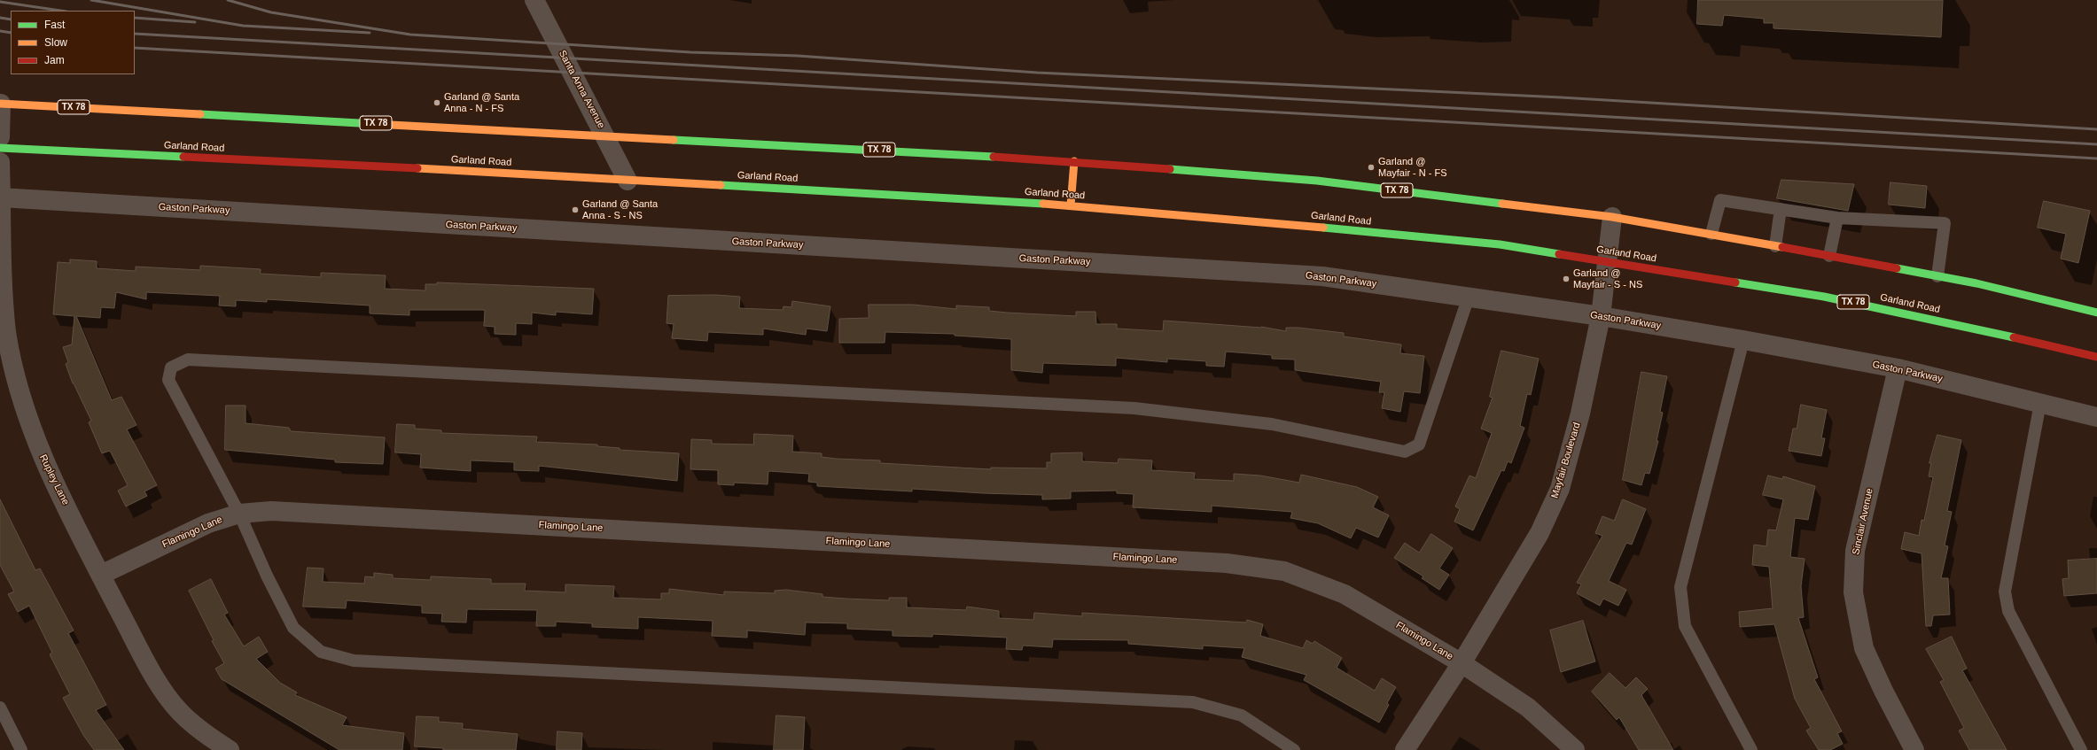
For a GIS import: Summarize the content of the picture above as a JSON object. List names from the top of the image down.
{
  "streets": {
    "main road": ["TX 78", "Garland Road"],
    "street": [
      "Santa Anna Avenue",
      "Gaston Parkway",
      "Mayfair Boulevard",
      "Rupley Lane",
      "Sinclair Avenue",
      "Flamingo Lane"
    ]
  },
  "crossings": [
    ["Santa Anna Avenue", "TX 78"],
    ["Santa Anna Avenue", "Garland Road"],
    ["TX 78", "Mayfair Boulevard"],
    ["Garland Road", "Mayfair Boulevard"],
    ["Gaston Parkway", "Mayfair Boulevard"],
    ["Gaston Parkway", "Rupley Lane"],
    ["Gaston Parkway", "Sinclair Avenue"],
    ["Mayfair Boulevard", "Flamingo Lane"],
    ["Rupley Lane", "Flamingo Lane"]
  ],
  "places": [
    "Garland @ Santa Anna - N - FS",
    "Garland @ Mayfair - N - FS",
    "Garland @ Santa Anna - S - NS",
    "Garland @ Mayfair - S - NS"
  ],
  "legend": ["Fast", "Slow", "Jam"]
}
